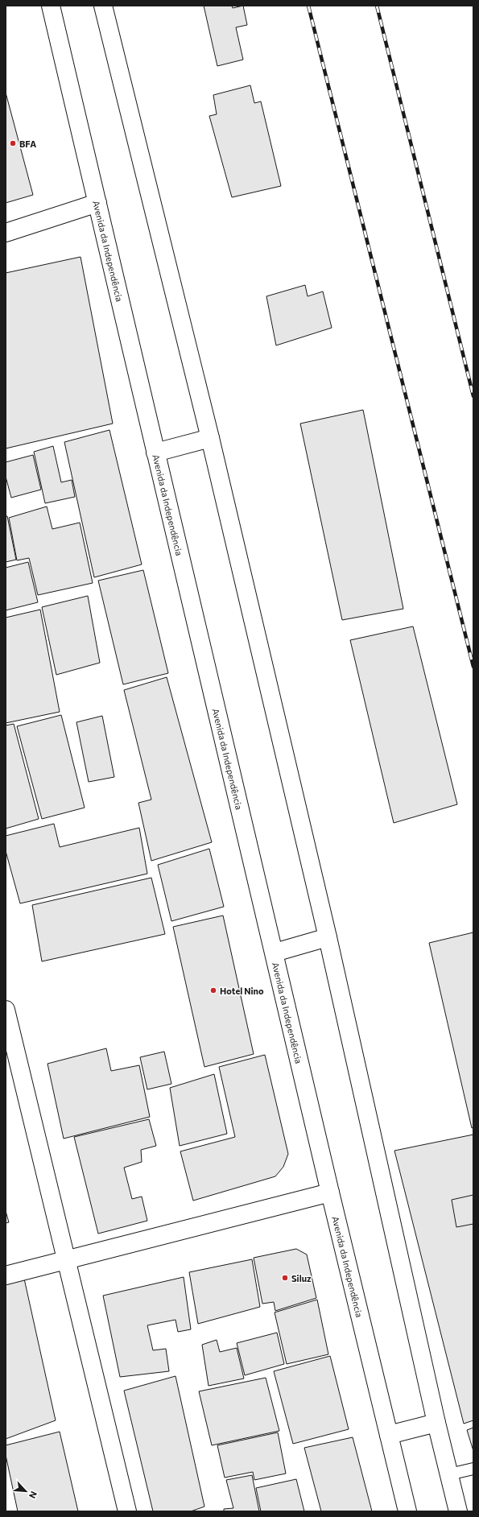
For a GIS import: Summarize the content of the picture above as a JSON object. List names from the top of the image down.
{
  "streets": {
    "main road": ["Avenida da Independência"]
  },
  "places": ["BFA", "Hotel Nino", "Siluz"],
  "north": "bottom right"
}
